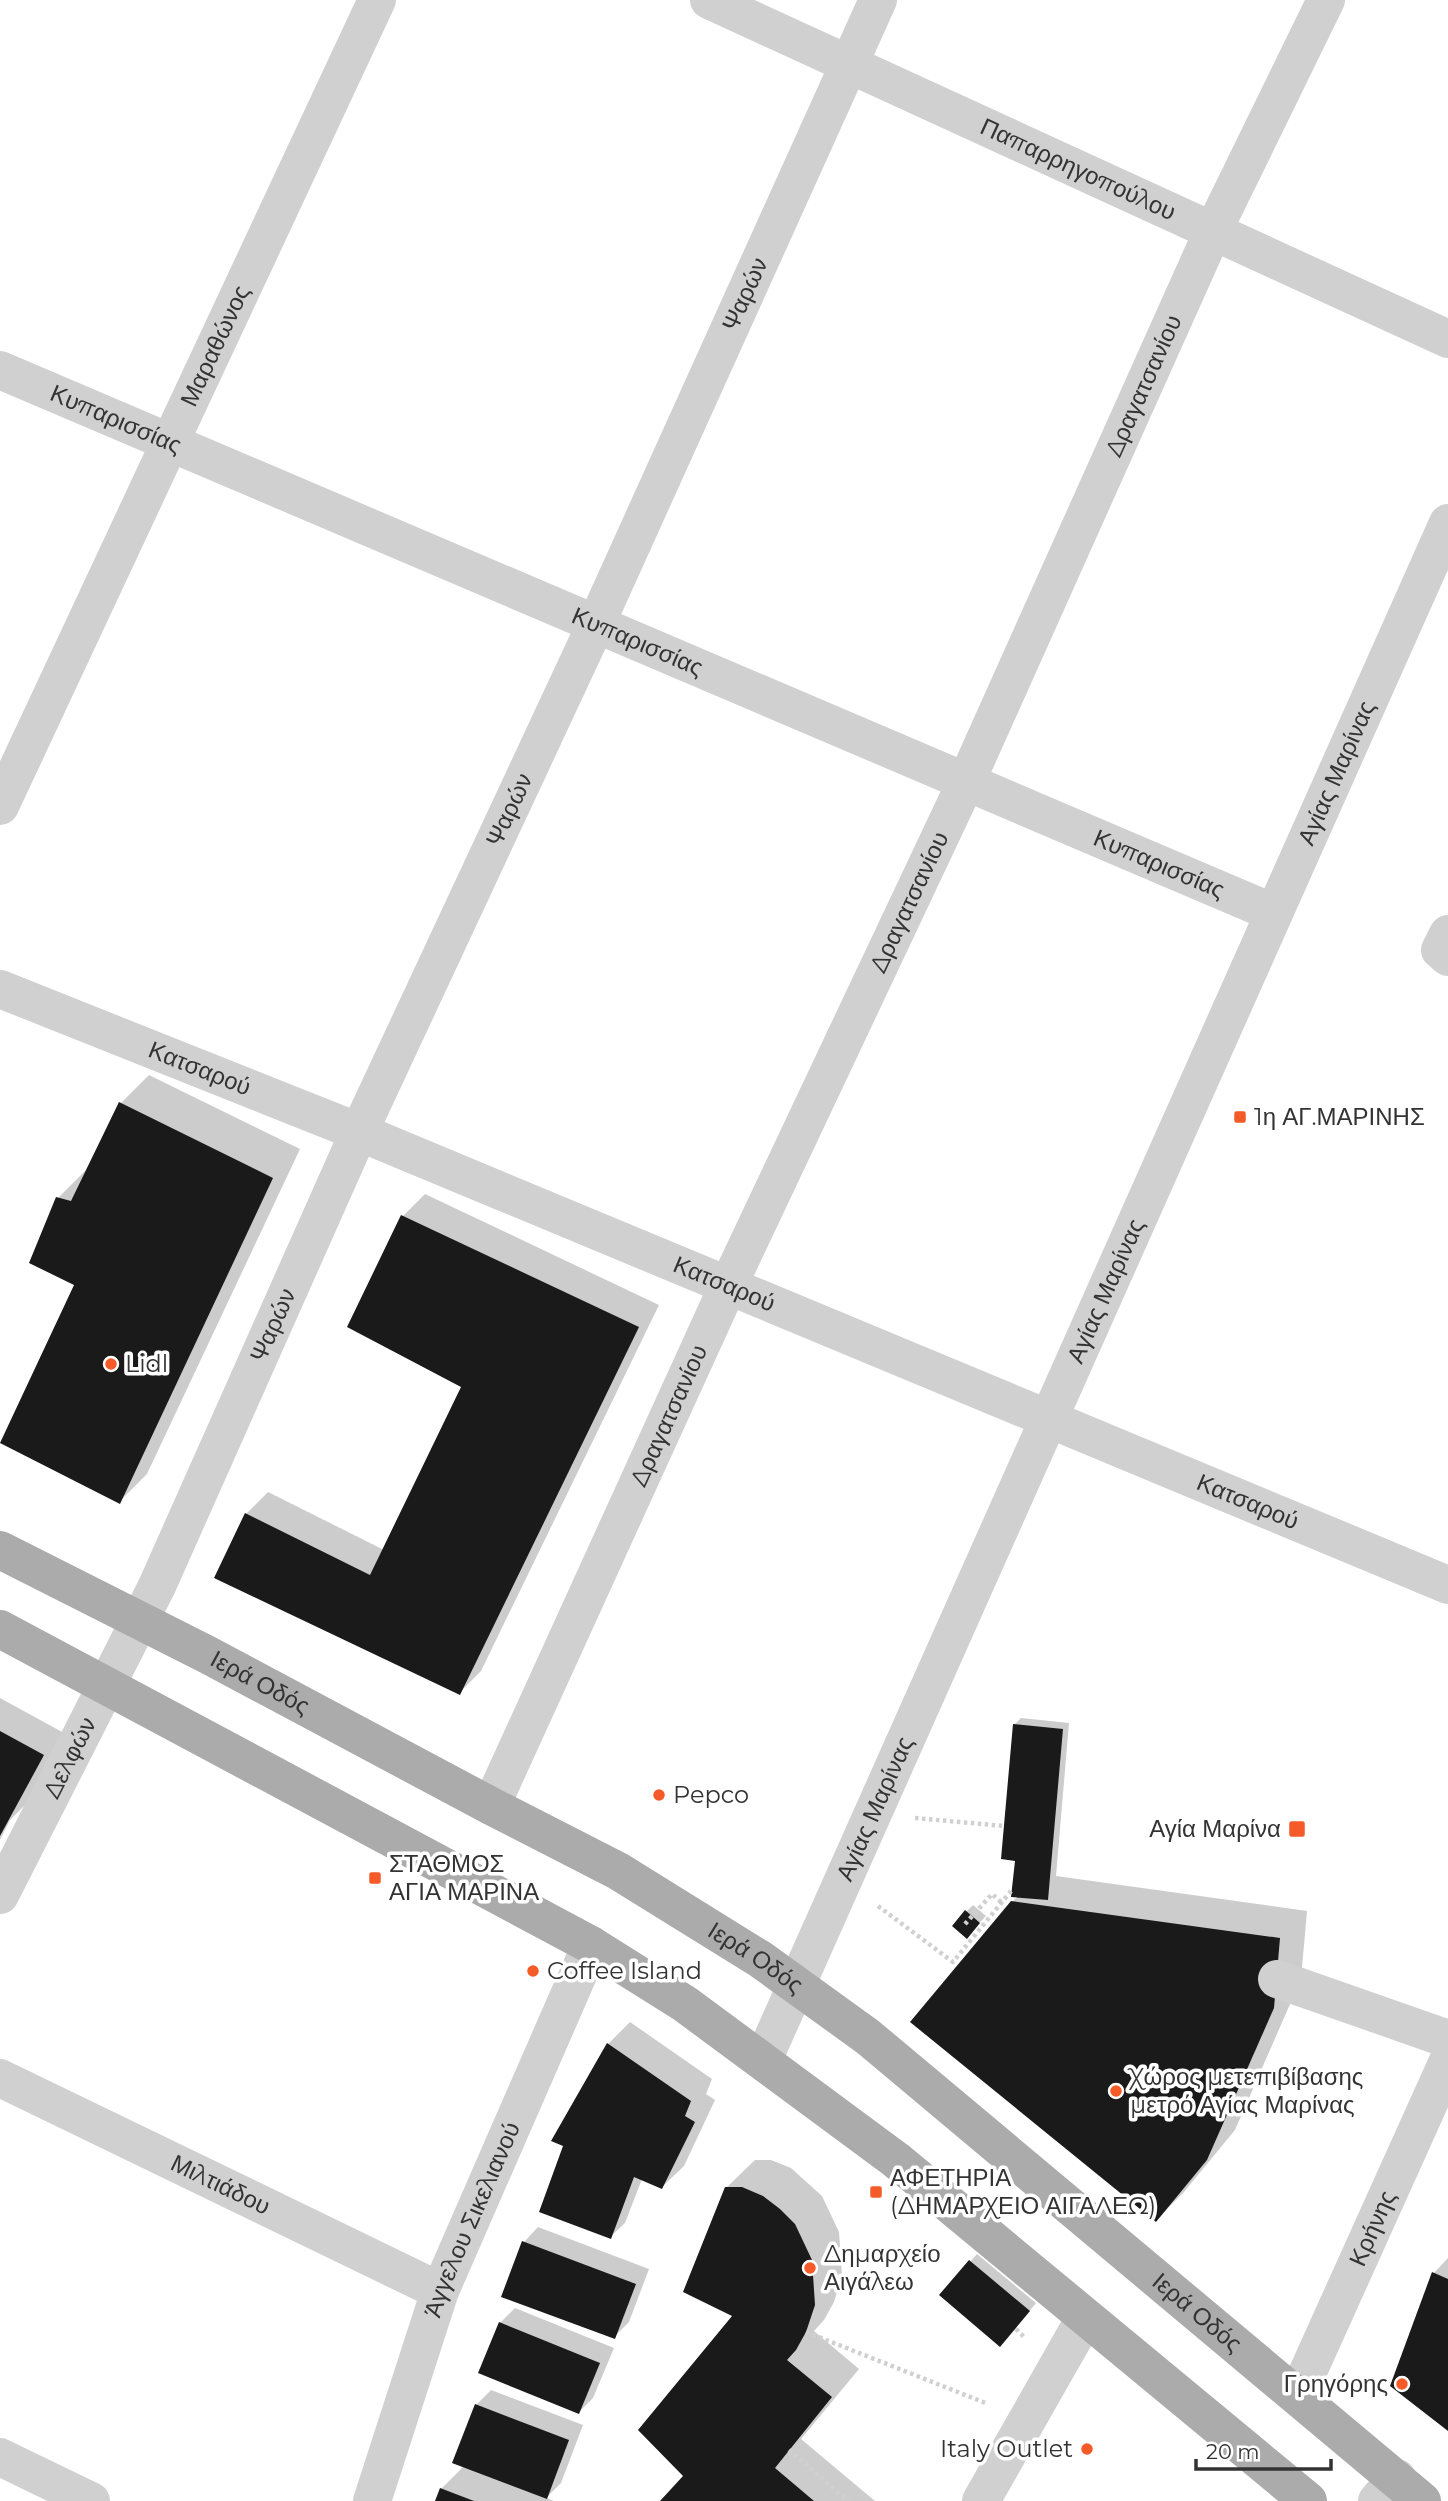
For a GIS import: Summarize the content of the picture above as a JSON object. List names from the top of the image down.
{
  "streets": {
    "main road": ["Ιερά Οδός"],
    "street": [
      "Παπαρρηγοπούλου",
      "Ψαρών",
      "Μαραθώνος",
      "Δραγατσανίου",
      "Κυπαρισσίας",
      "Αγίας Μαρίνας",
      "Κατσαρού",
      "Δελφών",
      "Μιλτιάδου",
      "Άγγελου Σικελιανού",
      "Κρήνης"
    ]
  },
  "crossings": [
    ["Παπαρρηγοπούλου", "Ψαρών"],
    ["Παπαρρηγοπούλου", "Δραγατσανίου"],
    ["Ψαρών", "Κυπαρισσίας"],
    ["Ψαρών", "Κατσαρού"],
    ["Ψαρών", "Ιερά Οδός"],
    ["Ψαρών", "Δελφών"],
    ["Μαραθώνος", "Κυπαρισσίας"],
    ["Δραγατσανίου", "Κυπαρισσίας"],
    ["Δραγατσανίου", "Κατσαρού"],
    ["Δραγατσανίου", "Ιερά Οδός"],
    ["Κυπαρισσίας", "Αγίας Μαρίνας"],
    ["Αγίας Μαρίνας", "Κατσαρού"],
    ["Αγίας Μαρίνας", "Ιερά Οδός"],
    ["Ιερά Οδός", "Δελφών"],
    ["Ιερά Οδός", "Κρήνης"],
    ["Μιλτιάδου", "Άγγελου Σικελιανού"]
  ],
  "places": {
    "transit": [
      "1η ΑΓ.ΜΑΡΙΝΗΣ",
      "Αγία Μαρίνα",
      "ΣΤΑΘΜΟΣ ΑΓΙΑ ΜΑΡΙΝΑ",
      "ΑΦΕΤΗΡΙΑ (ΔΗΜΑΡΧΕΙΟ ΑΙΓΑΛΕΩ)"
    ],
    "other": [
      "Lidl",
      "Pepco",
      "Coffee Island",
      "Χώρος μετεπιβίβασης μετρό Αγίας Μαρίνας",
      "Δημαρχείο Αιγάλεω",
      "Γρηγόρης",
      "Italy Outlet"
    ]
  },
  "scale_bar": "20 m"
}
